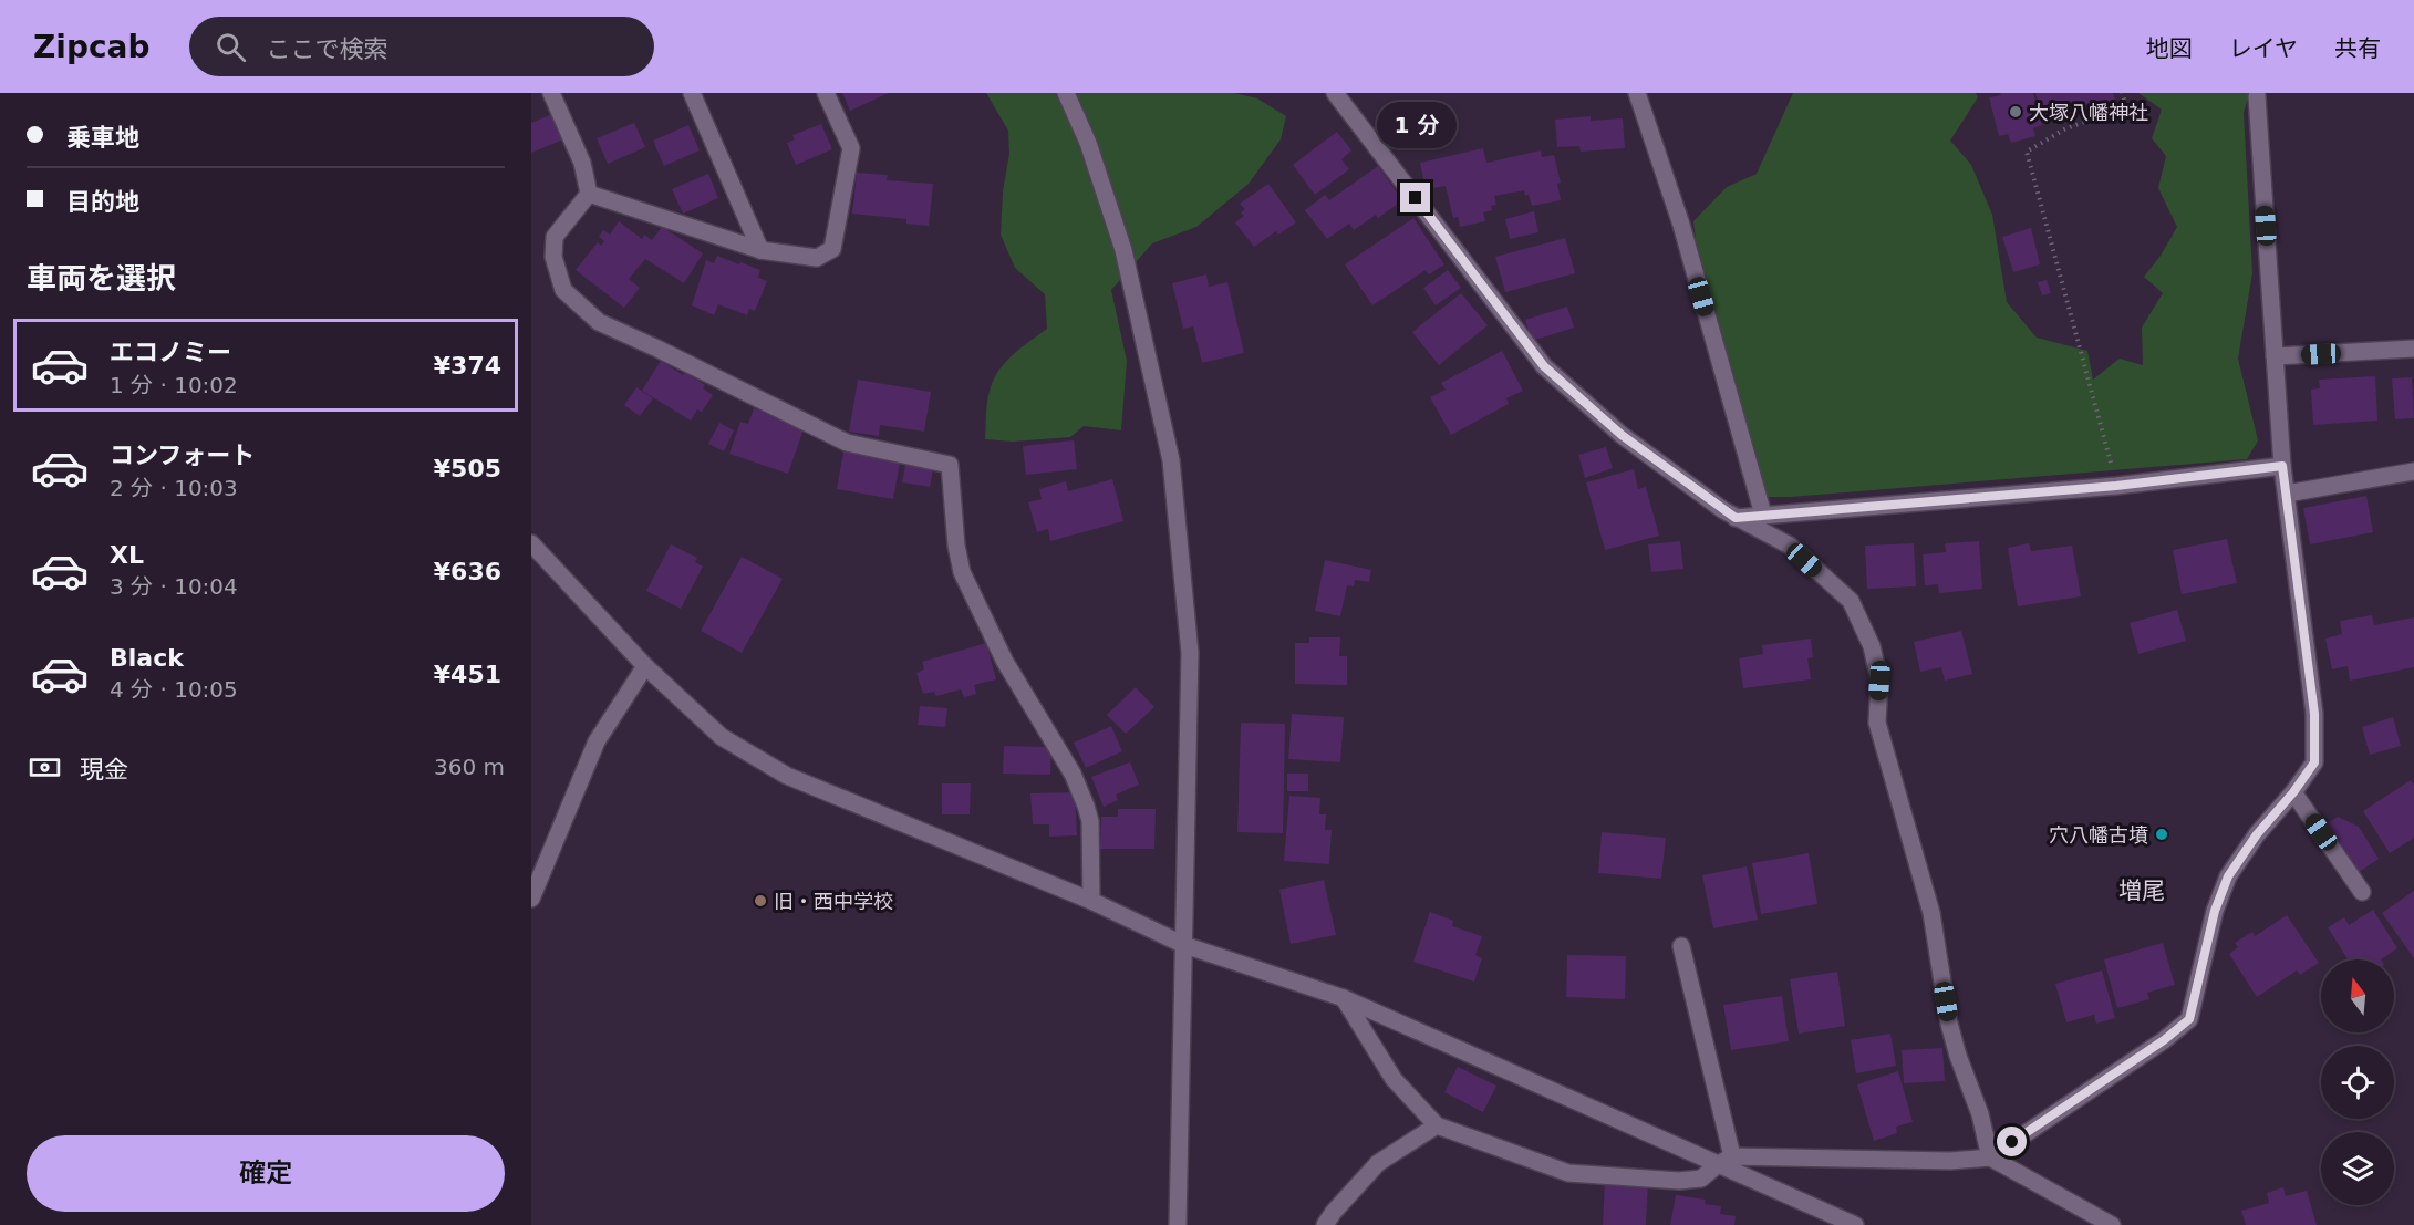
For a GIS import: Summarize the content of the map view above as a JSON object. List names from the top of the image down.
{
  "districts": ["増尾"],
  "places": ["大塚八幡神社", "穴八幡古墳", "旧・西中学校"],
  "north": "top",
  "page": {
    "header": "Zipcab",
    "search": "ここで検索",
    "nav": ["地図", "レイヤ", "共有"],
    "banner": ["乗車地", "目的地"],
    "bubble": "1 分",
    "heading": "車両を選択",
    "list": [
      {
        "name": "エコノミー",
        "note": "1 分 · 10:02",
        "value": "¥374"
      },
      {
        "name": "コンフォート",
        "note": "2 分 · 10:03",
        "value": "¥505"
      },
      {
        "name": "XL",
        "note": "3 分 · 10:04",
        "value": "¥636"
      },
      {
        "name": "Black",
        "note": "4 分 · 10:05",
        "value": "¥451"
      }
    ],
    "pay": ["現金", "360 m"],
    "buttons": "確定"
  }
}
